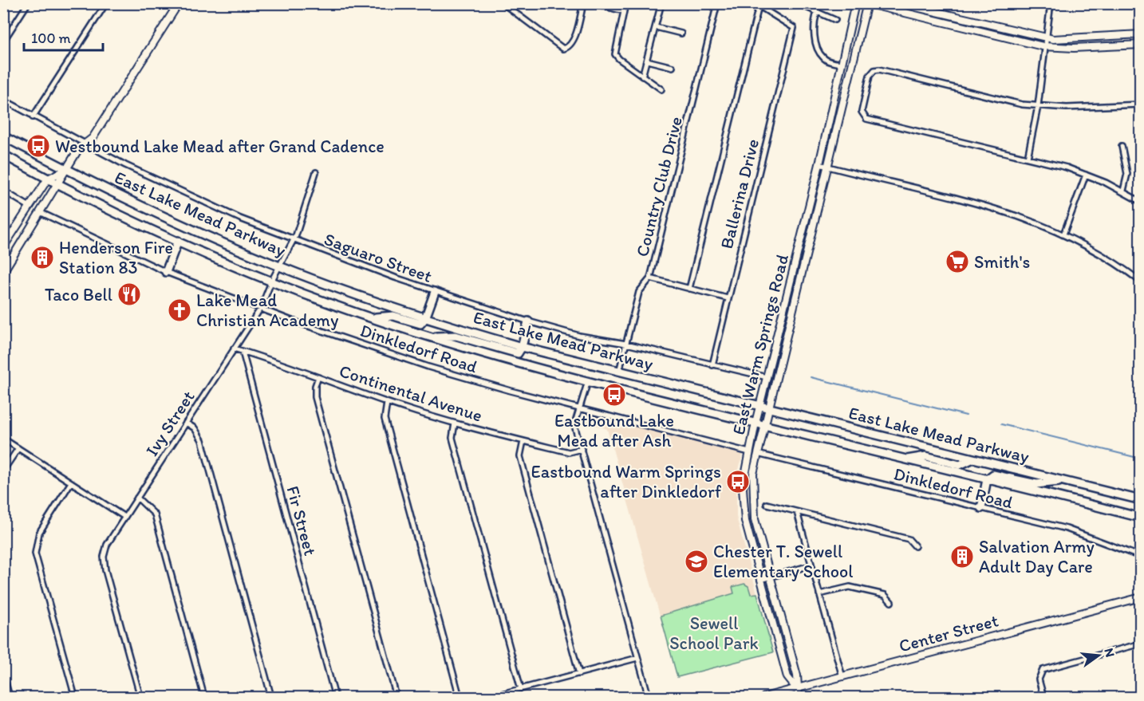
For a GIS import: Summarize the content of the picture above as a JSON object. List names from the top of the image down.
{
  "streets": {
    "main road": ["East Lake Mead Parkway", "East Warm Springs Road", "Center Street"],
    "street": [
      "Country Club Drive",
      "Ballerina Drive",
      "Saguaro Street",
      "Dinkledorf Road",
      "Continental Avenue",
      "Ivy Street",
      "Fir Street"
    ]
  },
  "crossings": [
    ["Country Club Drive", "East Lake Mead Parkway"],
    ["Country Club Drive", "Saguaro Street"],
    ["Ballerina Drive", "Saguaro Street"],
    ["East Lake Mead Parkway", "East Warm Springs Road"],
    ["East Lake Mead Parkway", "Ivy Street"],
    ["Saguaro Street", "East Warm Springs Road"],
    ["Saguaro Street", "Ivy Street"],
    ["East Warm Springs Road", "Dinkledorf Road"],
    ["East Warm Springs Road", "Center Street"],
    ["Dinkledorf Road", "Ivy Street"],
    ["Continental Avenue", "Ivy Street"],
    ["Continental Avenue", "Fir Street"]
  ],
  "parks": ["Sewell School Park"],
  "places": {
    "bus stop": ["Westbound Lake Mead after Grand Cadence", "Eastbound Lake Mead after Ash", "Eastbound Warm Springs after Dinkledorf"],
    "building": ["Henderson Fire Station 83", "Salvation Army Adult Day Care"],
    "supermarket": ["Smith's"],
    "restaurant": ["Taco Bell"],
    "church": ["Lake Mead Christian Academy"],
    "school or university": ["Chester T. Sewell Elementary School"]
  },
  "scale_bar": "100 m",
  "north": "right"
}
